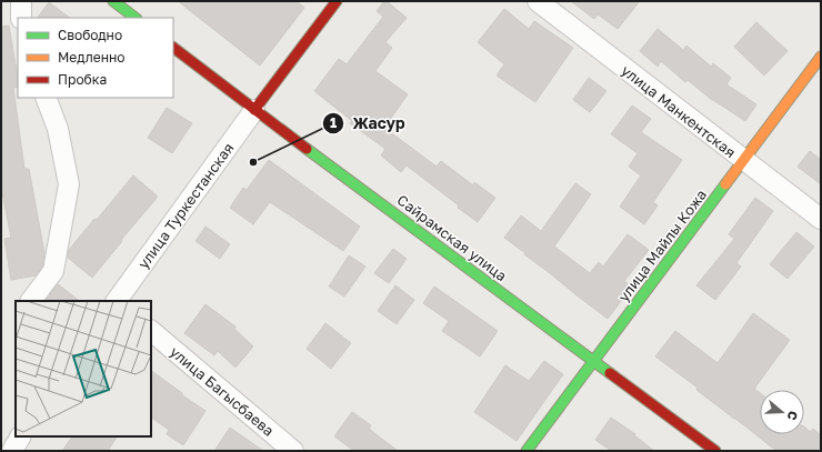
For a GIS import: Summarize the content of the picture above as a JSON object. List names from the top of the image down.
{
  "streets": {
    "main road": ["Сайрамская улица", "улица Майлы Кожа"],
    "street": ["улица Манкентская", "улица Туркестанская", "улица Багысбаева"]
  },
  "crossings": [
    ["улица Манкентская", "улица Майлы Кожа"],
    ["улица Туркестанская", "Сайрамская улица"],
    ["Сайрамская улица", "улица Майлы Кожа"]
  ],
  "places": ["Жасур"],
  "legend": ["Свободно", "Медленно", "Пробка"],
  "north": "right"
}
